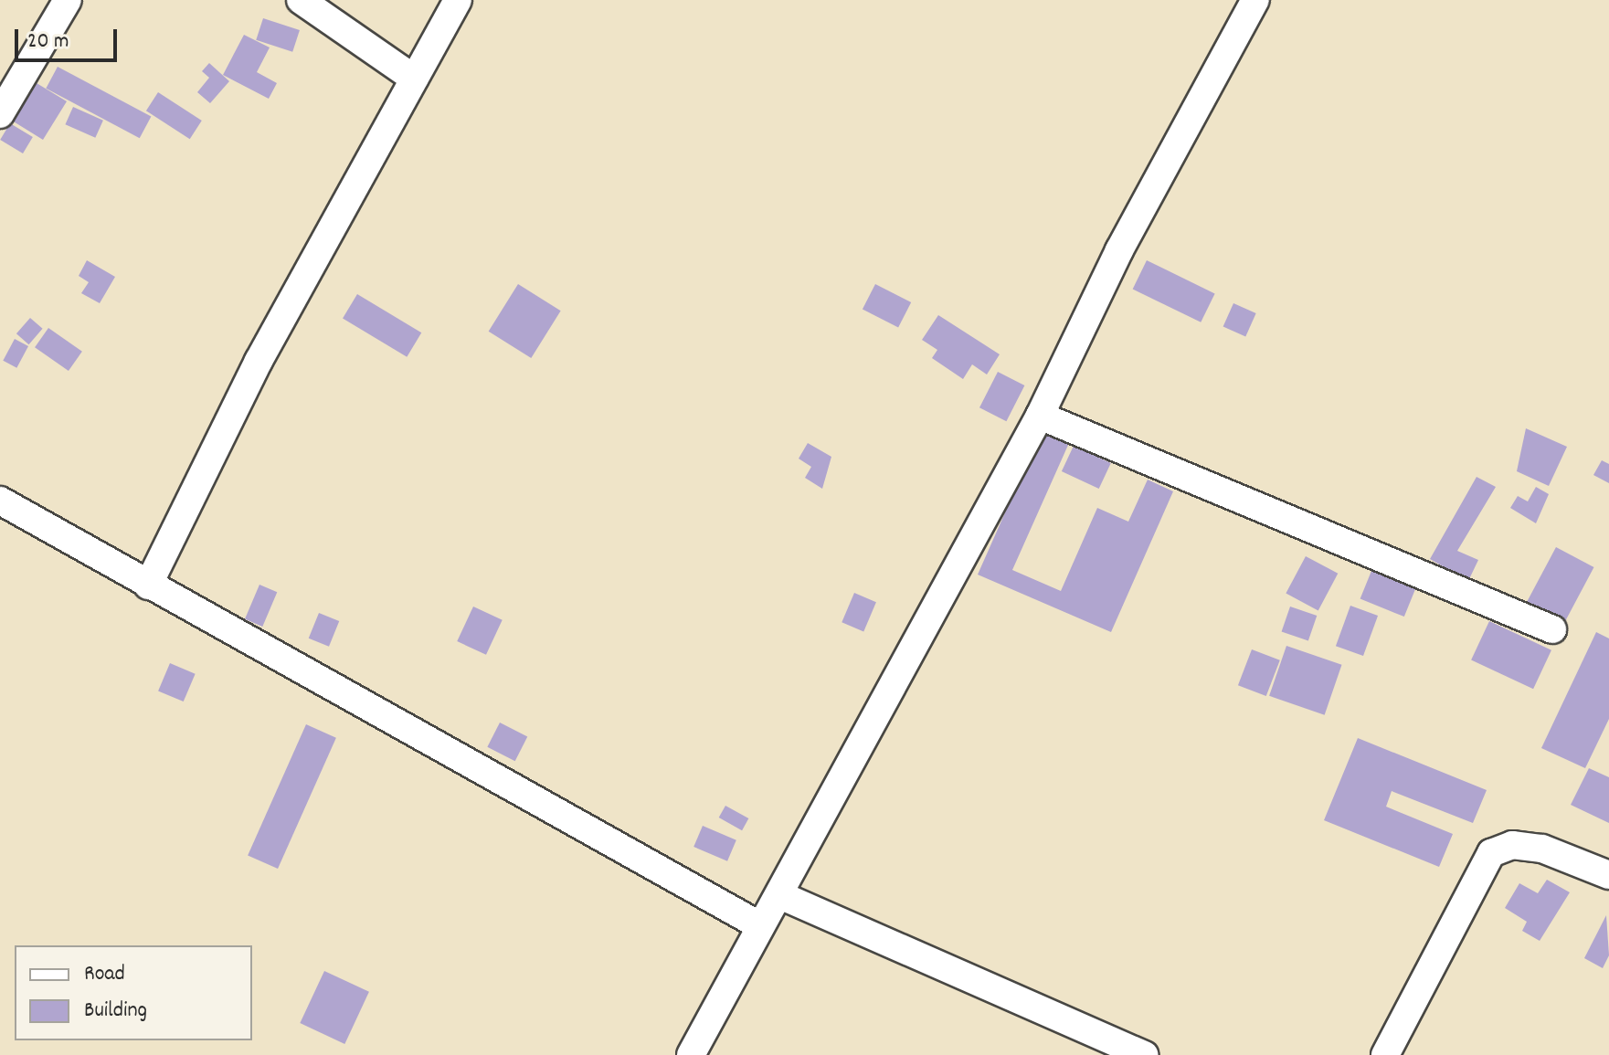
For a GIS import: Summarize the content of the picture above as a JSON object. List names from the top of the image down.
{
  "legend": ["Road", "Building"],
  "scale_bar": "20 m"
}
